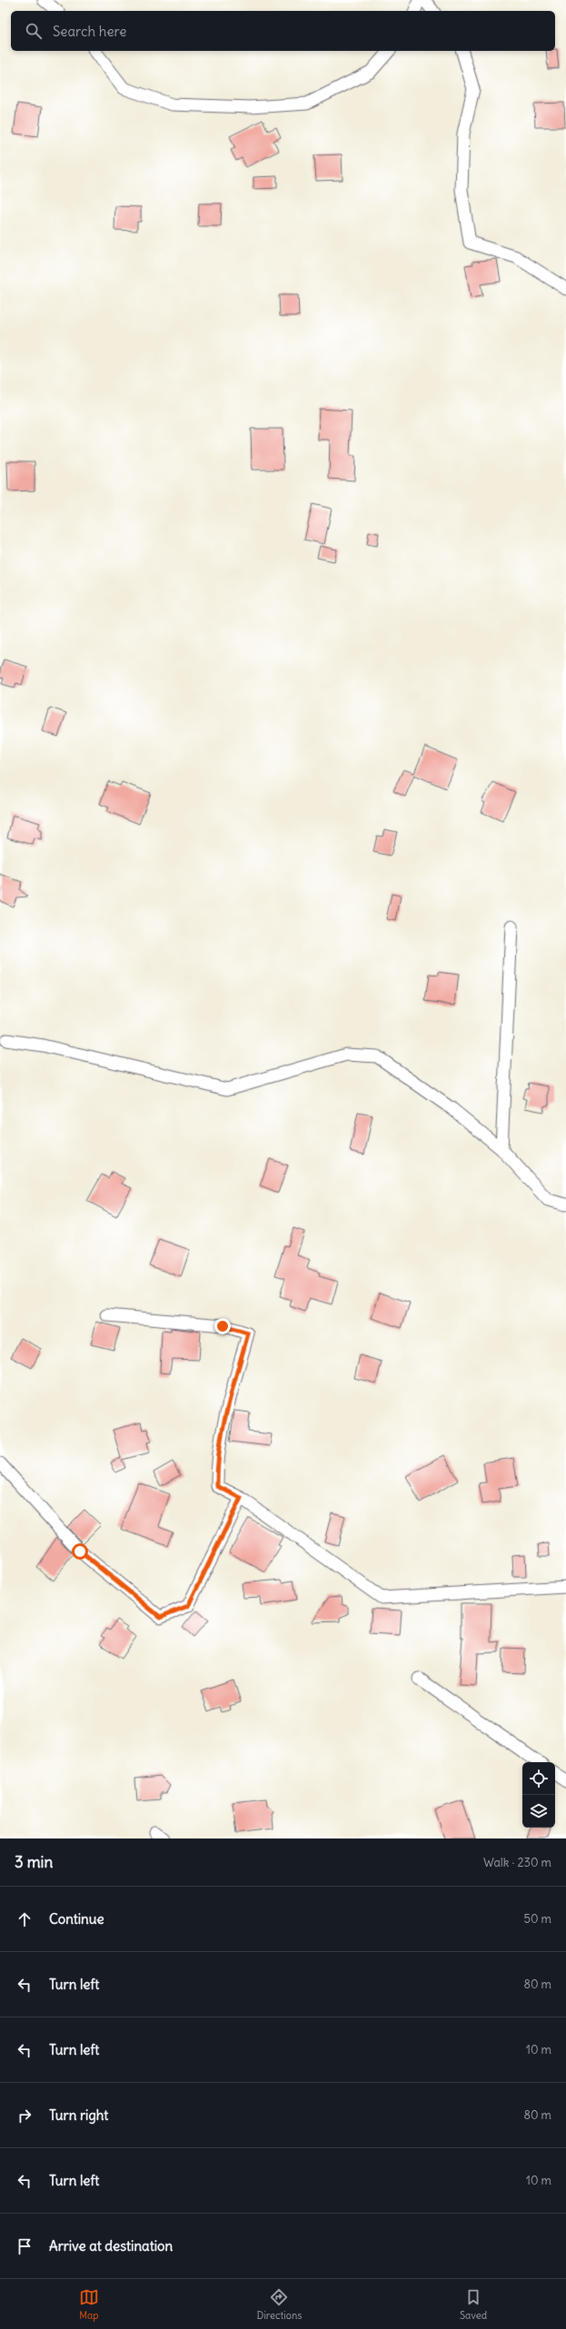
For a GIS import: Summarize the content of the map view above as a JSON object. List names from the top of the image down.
{
  "page": {
    "search": "Search here",
    "heading": ["3 min", "Walk · 230 m"],
    "list": [
      ["Continue", "50 m"],
      ["Turn left", "80 m"],
      ["Turn left", "10 m"],
      ["Turn right", "80 m"],
      ["Turn left", "10 m"],
      "Arrive at destination"
    ],
    "nav": ["Map", "Directions", "Saved"]
  }
}
